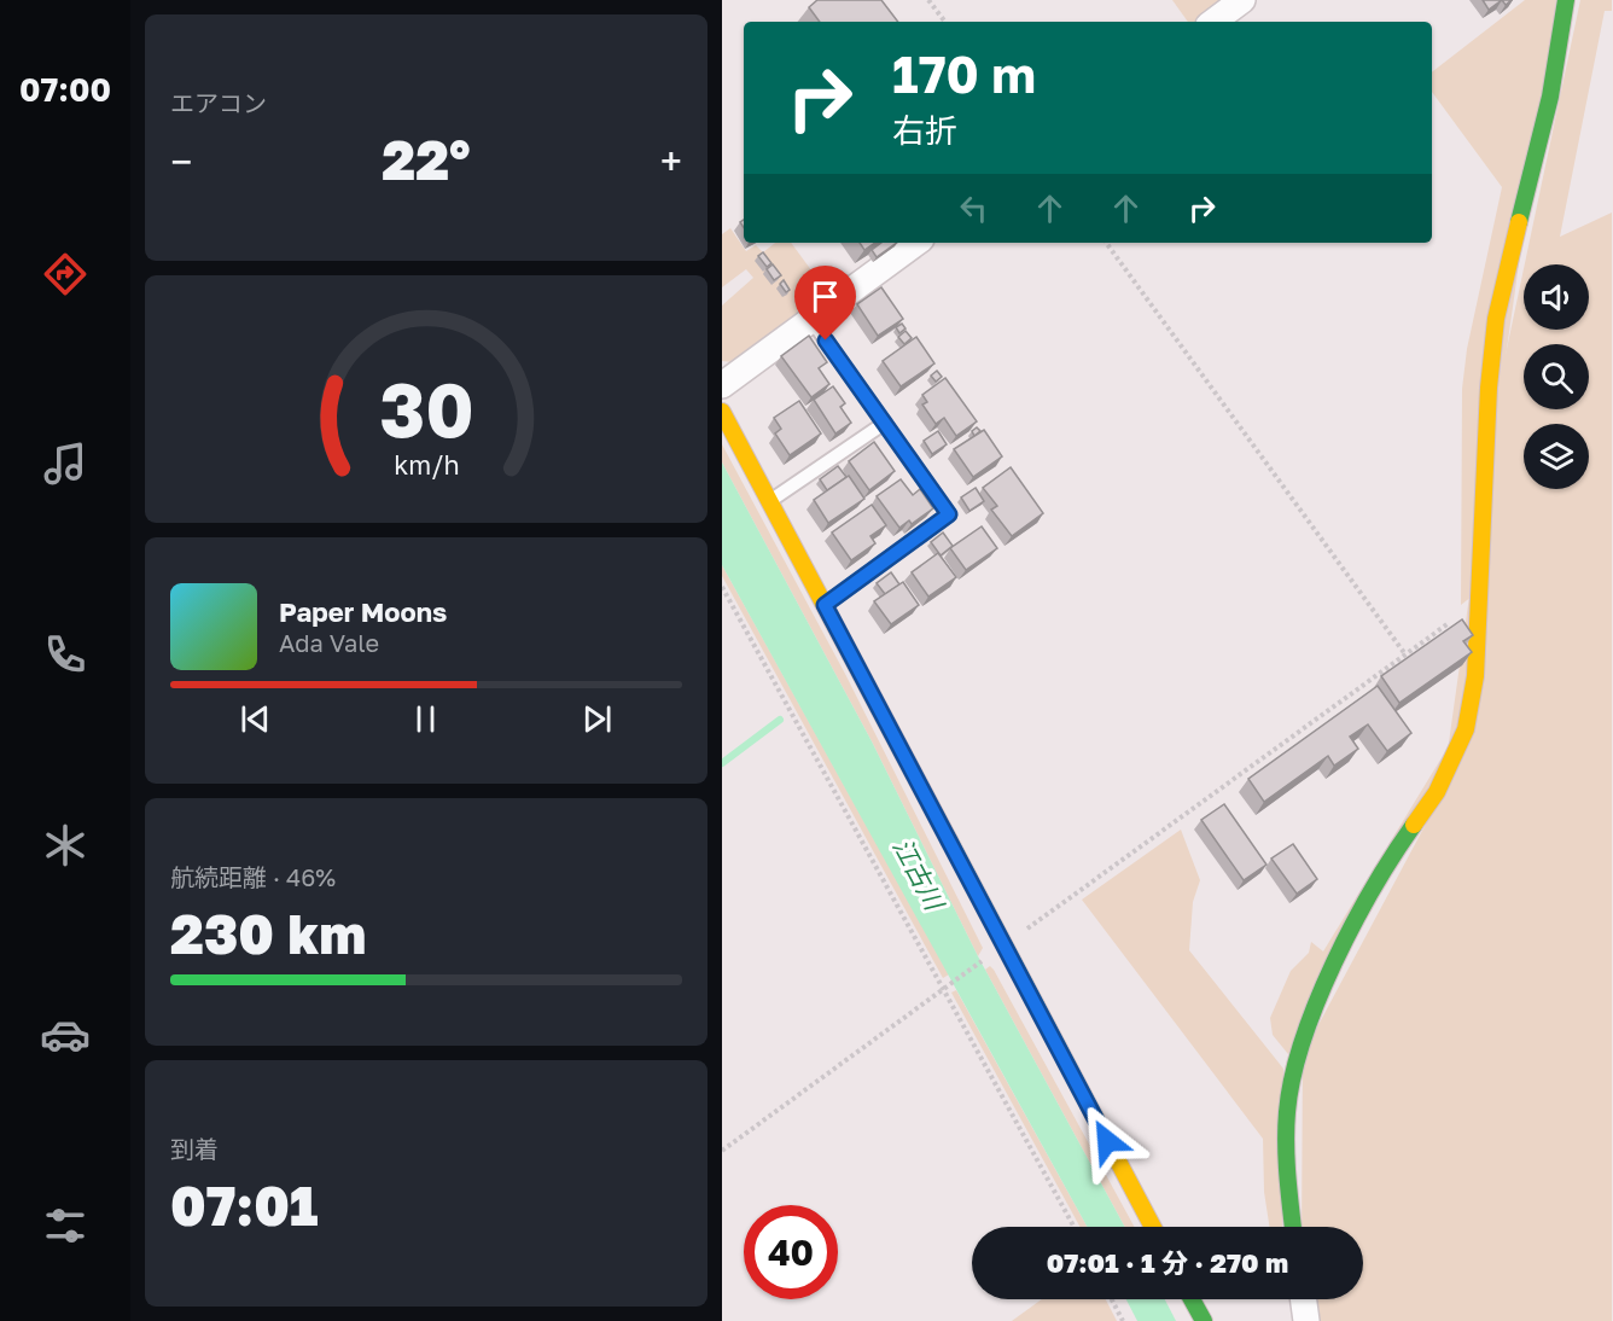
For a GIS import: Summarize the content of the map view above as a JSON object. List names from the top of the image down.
{
  "water": ["江古川"],
  "page": {
    "tabs": "07:00",
    "tile": [
      "エアコン",
      ["航続距離 · 46%", "230 km"],
      ["到着", "07:01"]
    ],
    "turn": ["170 m", "右折"],
    "heat": ["−", "22°", "+"],
    "song": ["Paper Moons", "Ada Vale"],
    "limit": "40",
    "trip": "07:01 · 1 分 · 270 m",
    "gauge": ["30", "km/h"]
  }
}
